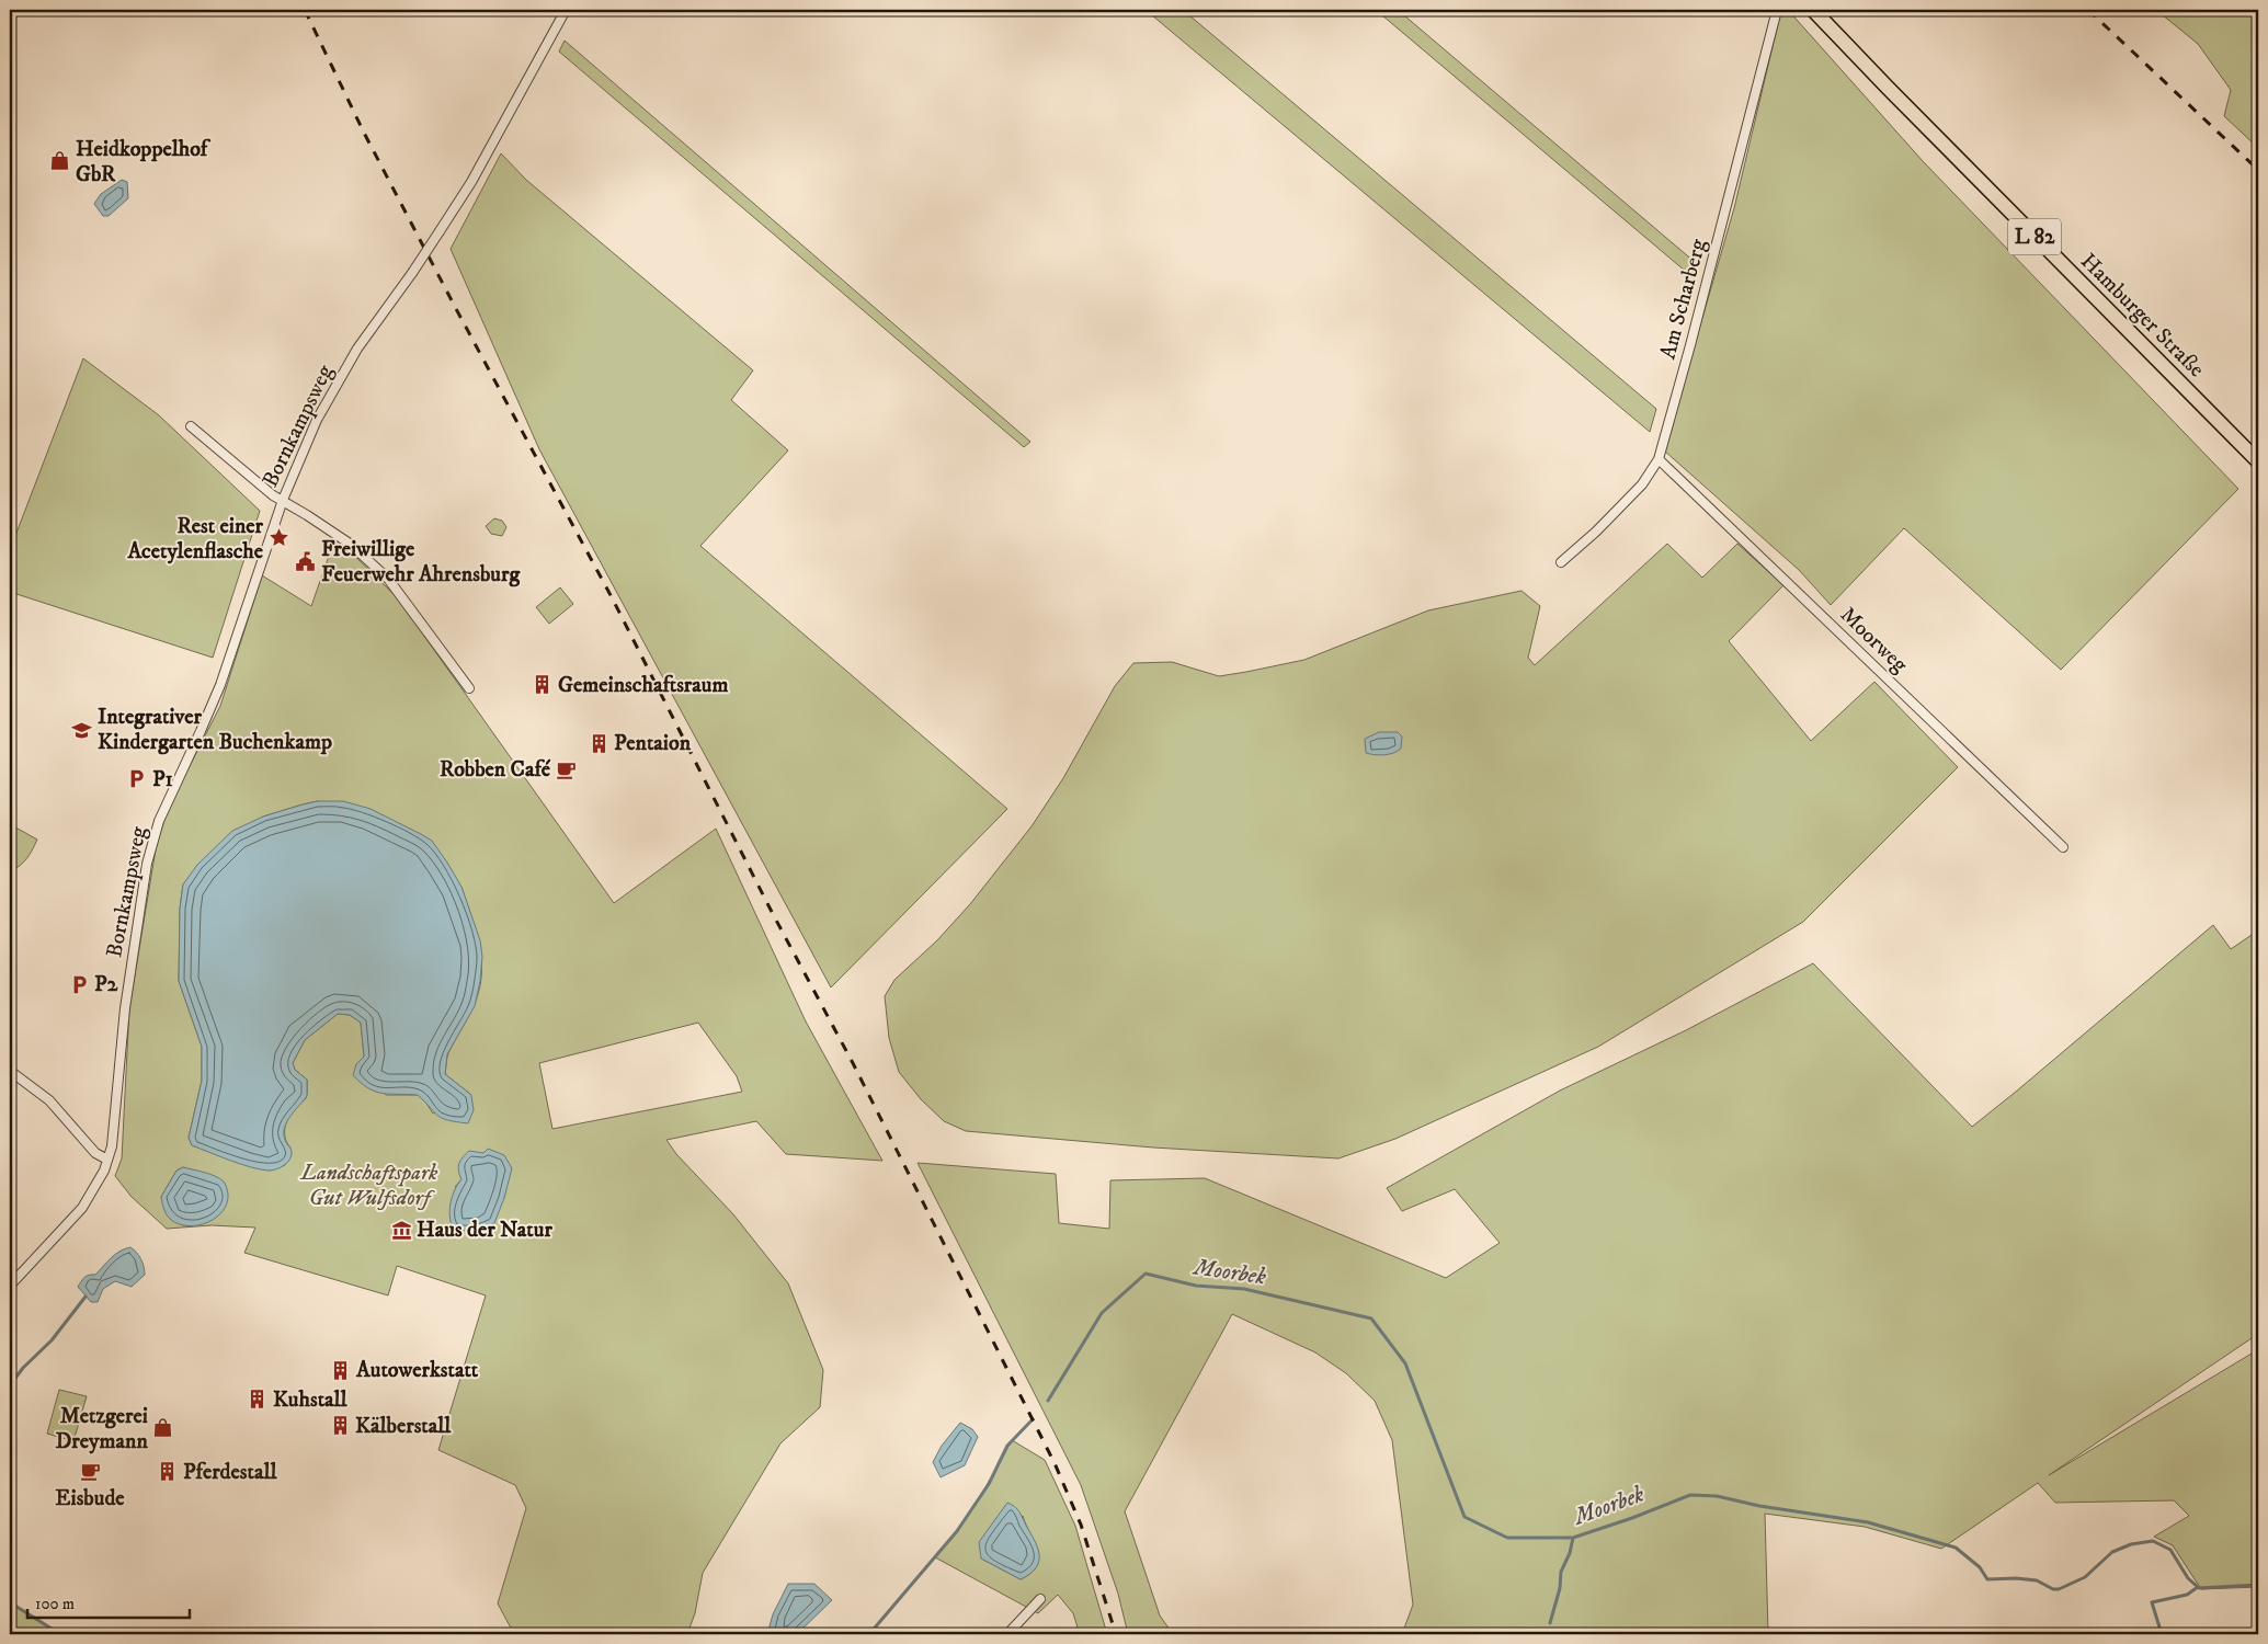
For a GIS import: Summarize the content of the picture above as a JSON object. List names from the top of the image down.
{
  "streets": {
    "main road": ["L 82", "Hamburger Straße"],
    "street": ["Am Scharberg", "Bornkampsweg", "Moorweg"]
  },
  "crossings": [
    ["Am Scharberg", "Moorweg"]
  ],
  "water": ["Moorbek"],
  "parks": ["Landschaftspark Gut Wulfsdorf"],
  "places": {
    "shop": ["Heidkoppelhof GbR", "Metzgerei Dreymann"],
    "place": ["Rest einer Acetylenflasche"],
    "public building": ["Freiwillige Feuerwehr Ahrensburg"],
    "building": [
      "Gemeinschaftsraum",
      "Pentaion",
      "Autowerkstatt",
      "Kuhstall",
      "Kälberstall",
      "Pferdestall"
    ],
    "school or university": ["Integrativer Kindergarten Buchenkamp"],
    "cafe": ["Robben Café", "Eisbude"],
    "parking": ["P1", "P2"],
    "museum": ["Haus der Natur"]
  },
  "scale_bar": "100 m"
}
